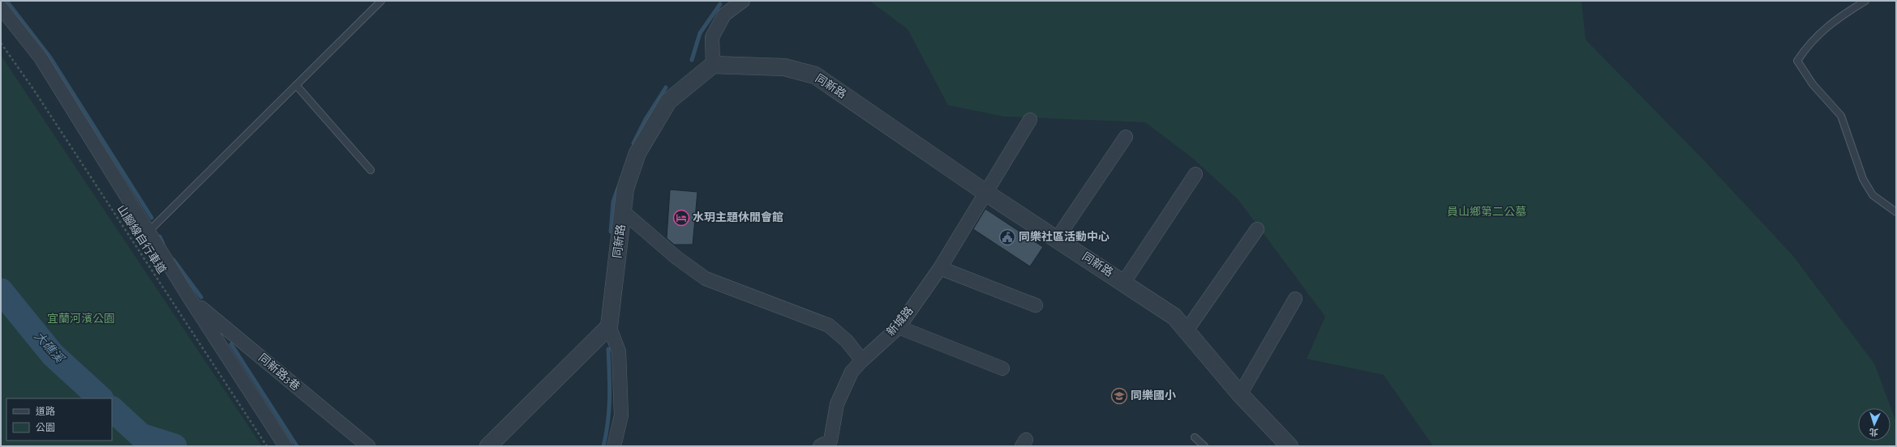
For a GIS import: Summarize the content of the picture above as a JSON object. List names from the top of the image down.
{
  "streets": {
    "street": ["同新路", "新城路", "同新路3巷"],
    "path": ["山腳線自行車道"]
  },
  "crossings": [
    ["同新路", "新城路"]
  ],
  "water": ["大礁溪"],
  "parks": ["員山鄉第二公墓", "宜蘭河濱公園"],
  "places": {
    "hotel": ["水玥主題休閒會館"],
    "public building": ["同樂社區活動中心"],
    "school or university": ["同樂國小"]
  },
  "legend": ["道路", "公園"],
  "north": "bottom"
}
